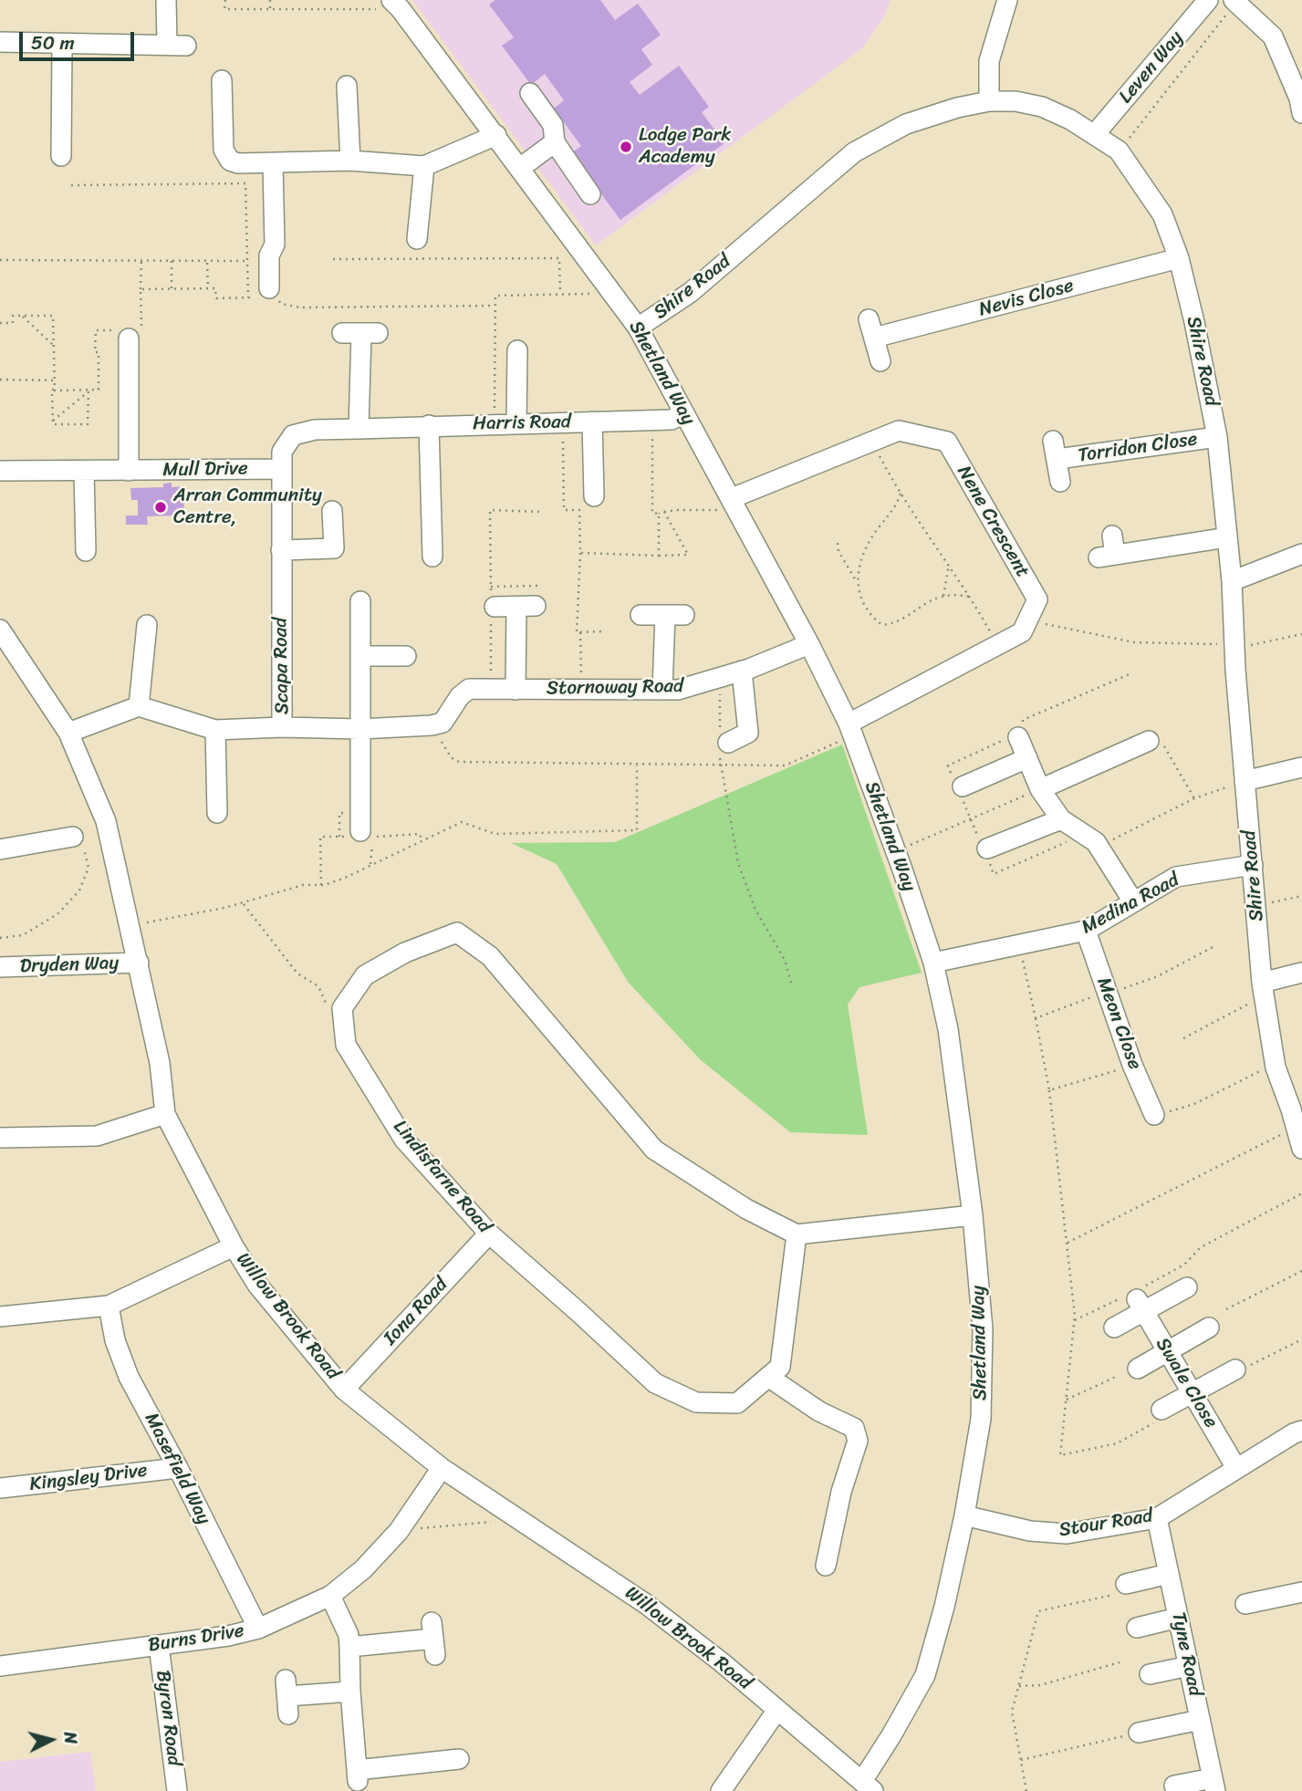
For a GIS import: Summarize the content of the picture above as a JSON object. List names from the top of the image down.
{
  "streets": {
    "street": [
      "Leven Way",
      "Shire Road",
      "Nevis Close",
      "Shetland Way",
      "Harris Road",
      "Torridon Close",
      "Mull Drive",
      "Nene Crescent",
      "Scapa Road",
      "Stornoway Road",
      "Medina Road",
      "Dryden Way",
      "Meon Close",
      "Lindisfarne Road",
      "Iona Road",
      "Willow Brook Road",
      "Swale Close",
      "Masefield Way",
      "Kingsley Drive",
      "Stour Road",
      "Burns Drive",
      "Tyne Road",
      "Byron Road"
    ]
  },
  "crossings": [
    ["Leven Way", "Shire Road"],
    ["Shire Road", "Nevis Close"],
    ["Shire Road", "Shetland Way"],
    ["Shire Road", "Torridon Close"],
    ["Shire Road", "Medina Road"],
    ["Shetland Way", "Harris Road"],
    ["Shetland Way", "Nene Crescent"],
    ["Shetland Way", "Stornoway Road"],
    ["Shetland Way", "Medina Road"],
    ["Shetland Way", "Willow Brook Road"],
    ["Shetland Way", "Stour Road"],
    ["Harris Road", "Mull Drive"],
    ["Harris Road", "Scapa Road"],
    ["Scapa Road", "Stornoway Road"],
    ["Medina Road", "Meon Close"],
    ["Dryden Way", "Willow Brook Road"],
    ["Lindisfarne Road", "Iona Road"],
    ["Iona Road", "Willow Brook Road"],
    ["Willow Brook Road", "Burns Drive"],
    ["Swale Close", "Stour Road"],
    ["Masefield Way", "Kingsley Drive"],
    ["Masefield Way", "Burns Drive"],
    ["Stour Road", "Tyne Road"],
    ["Burns Drive", "Byron Road"]
  ],
  "places": ["Lodge Park Academy", "Arran Community Centre,"],
  "scale_bar": "50 m",
  "north": "right"
}
